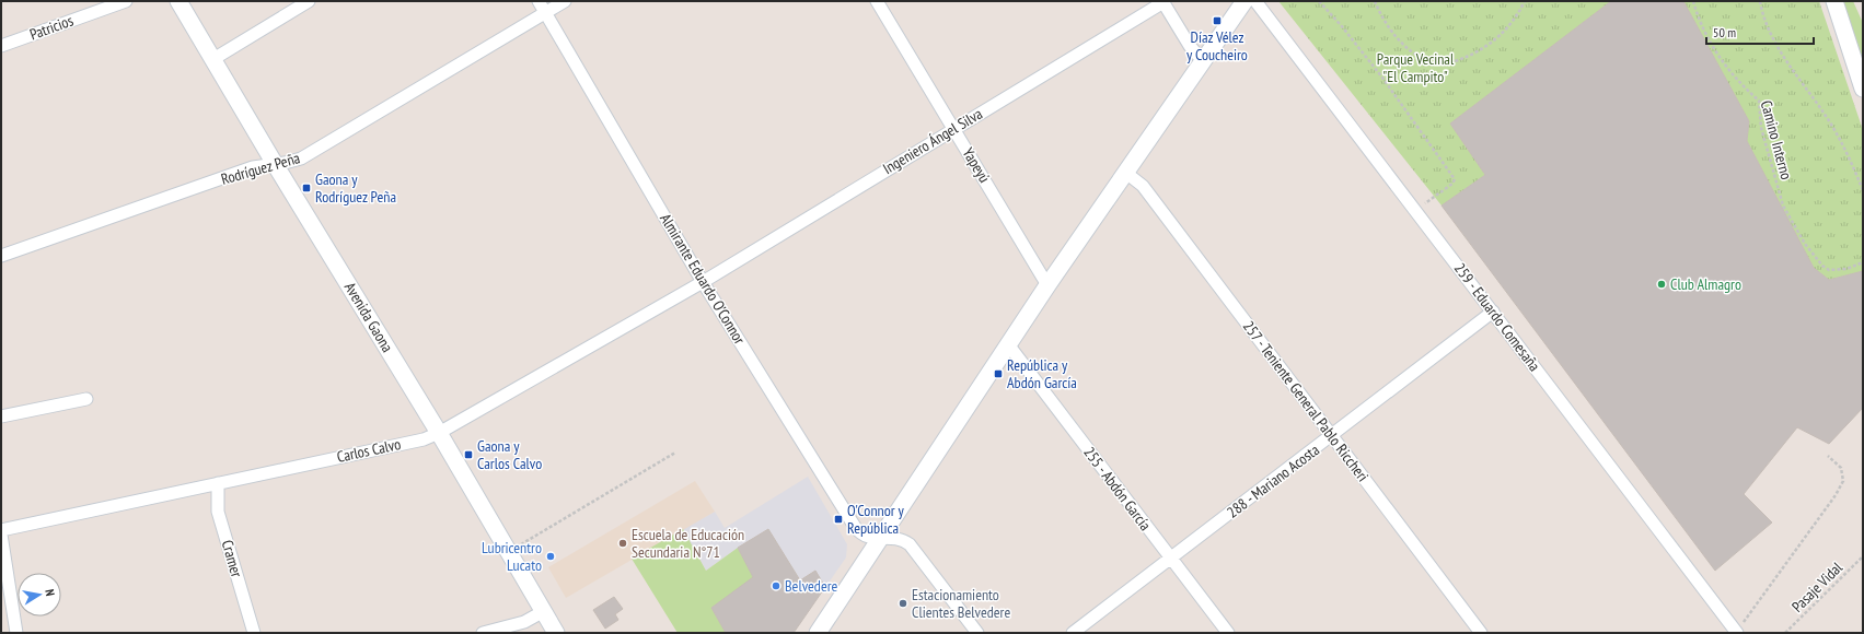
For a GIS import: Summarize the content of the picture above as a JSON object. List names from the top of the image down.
{
  "streets": {
    "main road": ["Avenida Gaona"],
    "street": [
      "Patricios",
      "Ingeniero Ángel Silva",
      "Yapeyú",
      "Rodríguez Peña",
      "Almirante Eduardo O'Connor",
      "259 - Eduardo Comesaña",
      "257 - Teniente General Pablo Riccheri",
      "Carlos Calvo",
      "288 - Mariano Acosta",
      "255 - Abdón García",
      "Cramer"
    ],
    "path": ["Camino Interno", "Pasaje Vidal"]
  },
  "crossings": [
    ["Ingeniero Ángel Silva", "Yapeyú"],
    ["Ingeniero Ángel Silva", "Almirante Eduardo O'Connor"],
    ["Ingeniero Ángel Silva", "Carlos Calvo"],
    ["Rodríguez Peña", "Almirante Eduardo O'Connor"],
    ["Rodríguez Peña", "Avenida Gaona"],
    ["Almirante Eduardo O'Connor", "Carlos Calvo"],
    ["Avenida Gaona", "Carlos Calvo"],
    ["259 - Eduardo Comesaña", "288 - Mariano Acosta"],
    ["257 - Teniente General Pablo Riccheri", "288 - Mariano Acosta"],
    ["Carlos Calvo", "Cramer"],
    ["288 - Mariano Acosta", "255 - Abdón García"]
  ],
  "parks": ["Parque Vecinal \"El Campito\""],
  "places": {
    "transit": [
      "Díaz Vélez y Coucheiro",
      "Gaona y Rodríguez Peña",
      "República y Abdón García",
      "Gaona y Carlos Calvo",
      "O'Connor y República"
    ],
    "other": [
      "Club Almagro",
      "Escuela de Educación Secundaria N°71",
      "Lubricentro Lucato",
      "Belvedere",
      "Estacionamiento Clientes Belvedere"
    ]
  },
  "scale_bar": "50 m",
  "north": "right"
}
